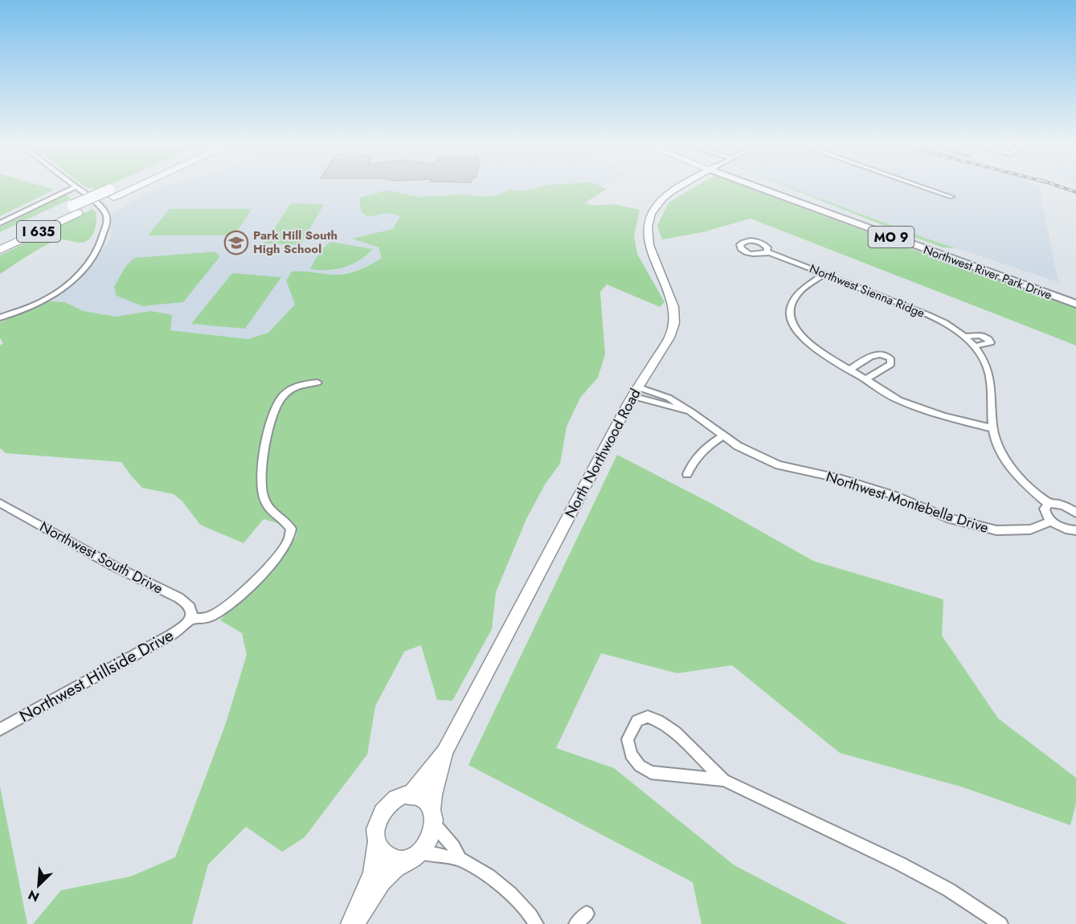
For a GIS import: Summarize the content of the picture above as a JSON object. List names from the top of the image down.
{
  "streets": {
    "highway": ["I 635"],
    "main road": ["MO 9", "Northwest River Park Drive"],
    "street": [
      "Northwest Sienna Ridge",
      "North Northwood Road",
      "Northwest Montebella Drive",
      "Northwest South Drive",
      "Northwest Hillside Drive"
    ]
  },
  "crossings": [
    ["North Northwood Road", "Northwest Montebella Drive"],
    ["Northwest South Drive", "Northwest Hillside Drive"]
  ],
  "places": {
    "school or university": ["Park Hill South High School"]
  },
  "north": "bottom left"
}
